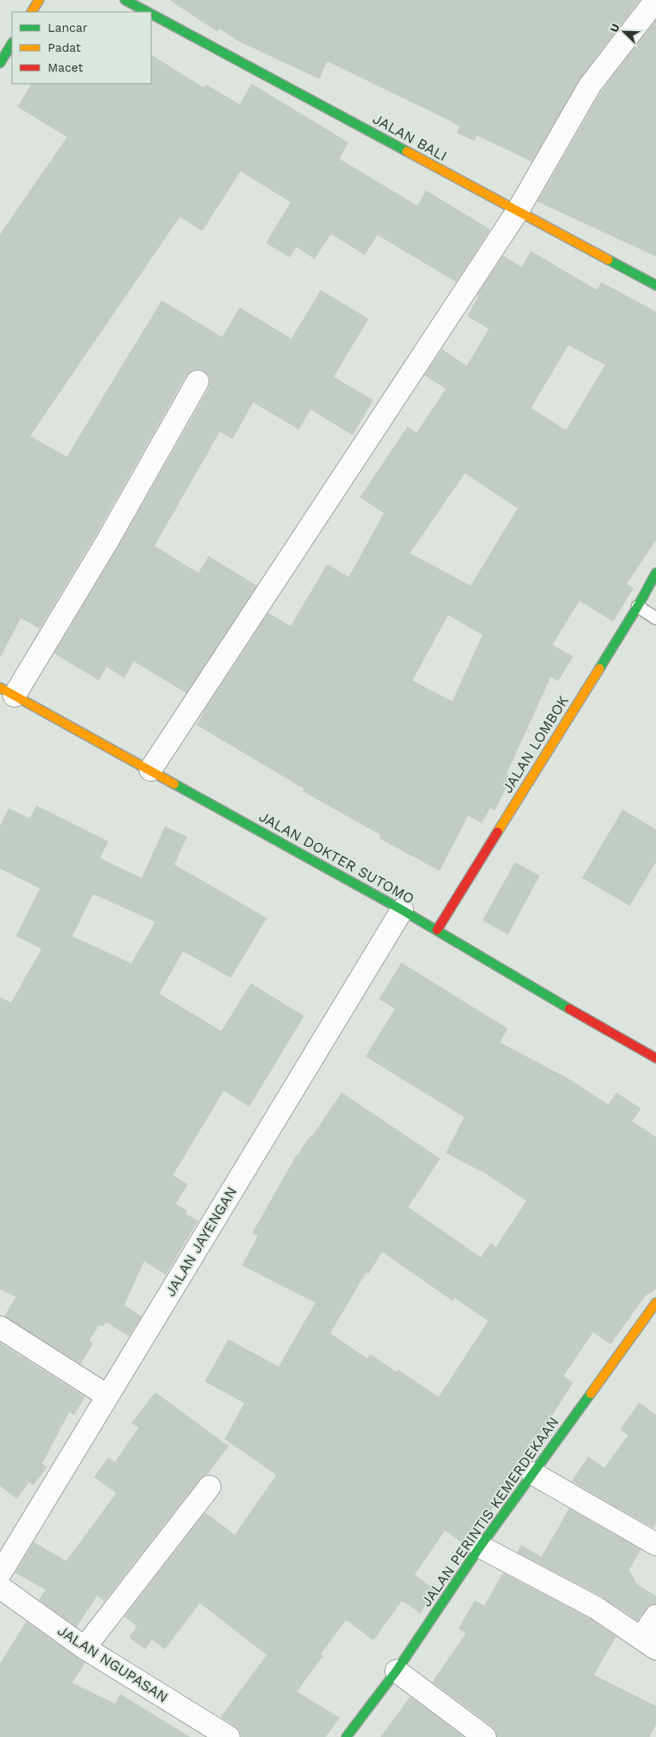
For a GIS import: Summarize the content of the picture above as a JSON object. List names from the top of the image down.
{
  "streets": {
    "main road": [
      "JALAN BALI",
      "JALAN LOMBOK",
      "JALAN DOKTER SUTOMO",
      "JALAN PERINTIS KEMERDEKAAN"
    ],
    "street": ["JALAN JAYENGAN", "JALAN NGUPASAN"]
  },
  "crossings": [
    ["JALAN LOMBOK", "JALAN DOKTER SUTOMO"],
    ["JALAN DOKTER SUTOMO", "JALAN JAYENGAN"]
  ],
  "legend": ["Lancar", "Padat", "Macet"],
  "north": "top left"
}
